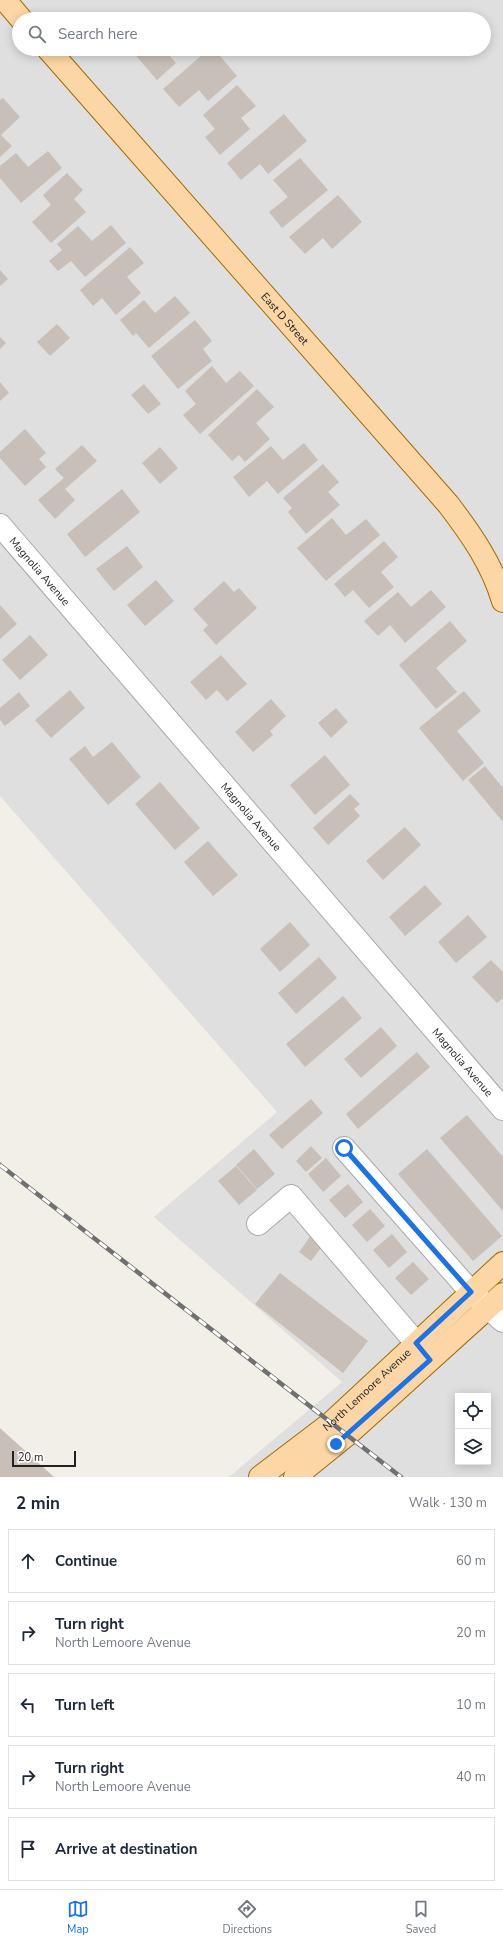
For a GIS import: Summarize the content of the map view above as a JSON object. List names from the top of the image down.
{
  "streets": {
    "main road": ["East D Street", "North Lemoore Avenue"],
    "street": ["Magnolia Avenue"]
  },
  "scale_bar": "20 m",
  "page": {
    "search": "Search here",
    "scale": "20 m",
    "heading": ["2 min", "Walk · 130 m"],
    "list": [
      ["Continue", "60 m"],
      ["Turn right", "North Lemoore Avenue", "20 m"],
      ["Turn left", "10 m"],
      ["Turn right", "North Lemoore Avenue", "40 m"],
      "Arrive at destination"
    ],
    "nav": ["Map", "Directions", "Saved"]
  }
}
